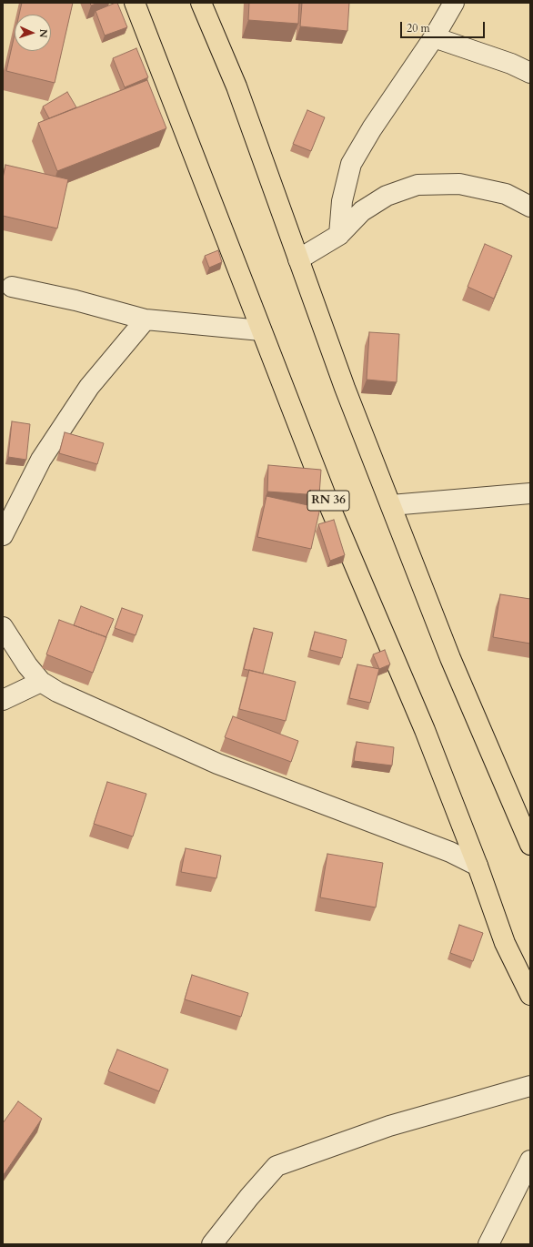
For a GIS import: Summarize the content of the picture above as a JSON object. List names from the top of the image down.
{
  "streets": {
    "main road": ["RN 36"]
  },
  "scale_bar": "20 m",
  "north": "right"
}
